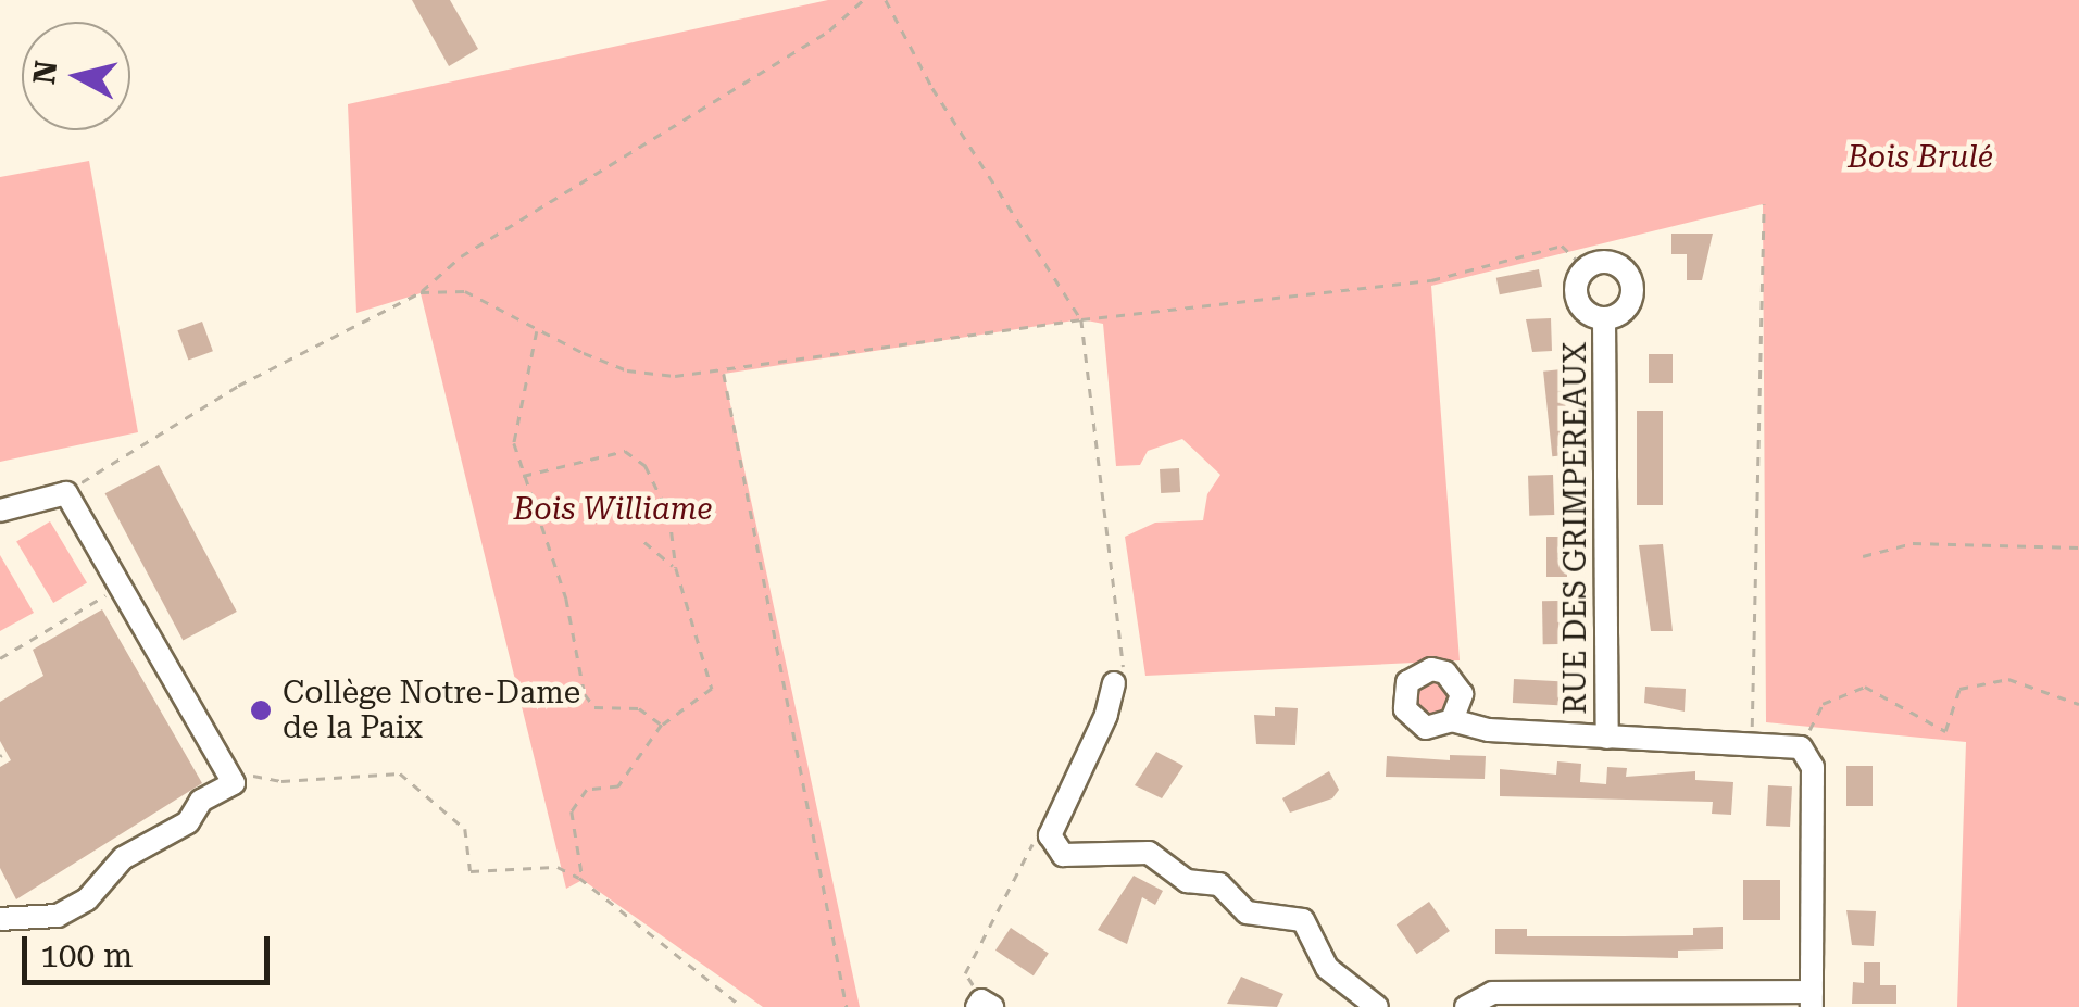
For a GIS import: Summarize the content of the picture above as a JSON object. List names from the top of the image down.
{
  "streets": {
    "street": ["RUE DES GRIMPEREAUX"]
  },
  "parks": ["Bois Brulé", "Bois Williame"],
  "places": ["Collège Notre-Dame de la Paix"],
  "scale_bar": "100 m",
  "north": "left"
}
